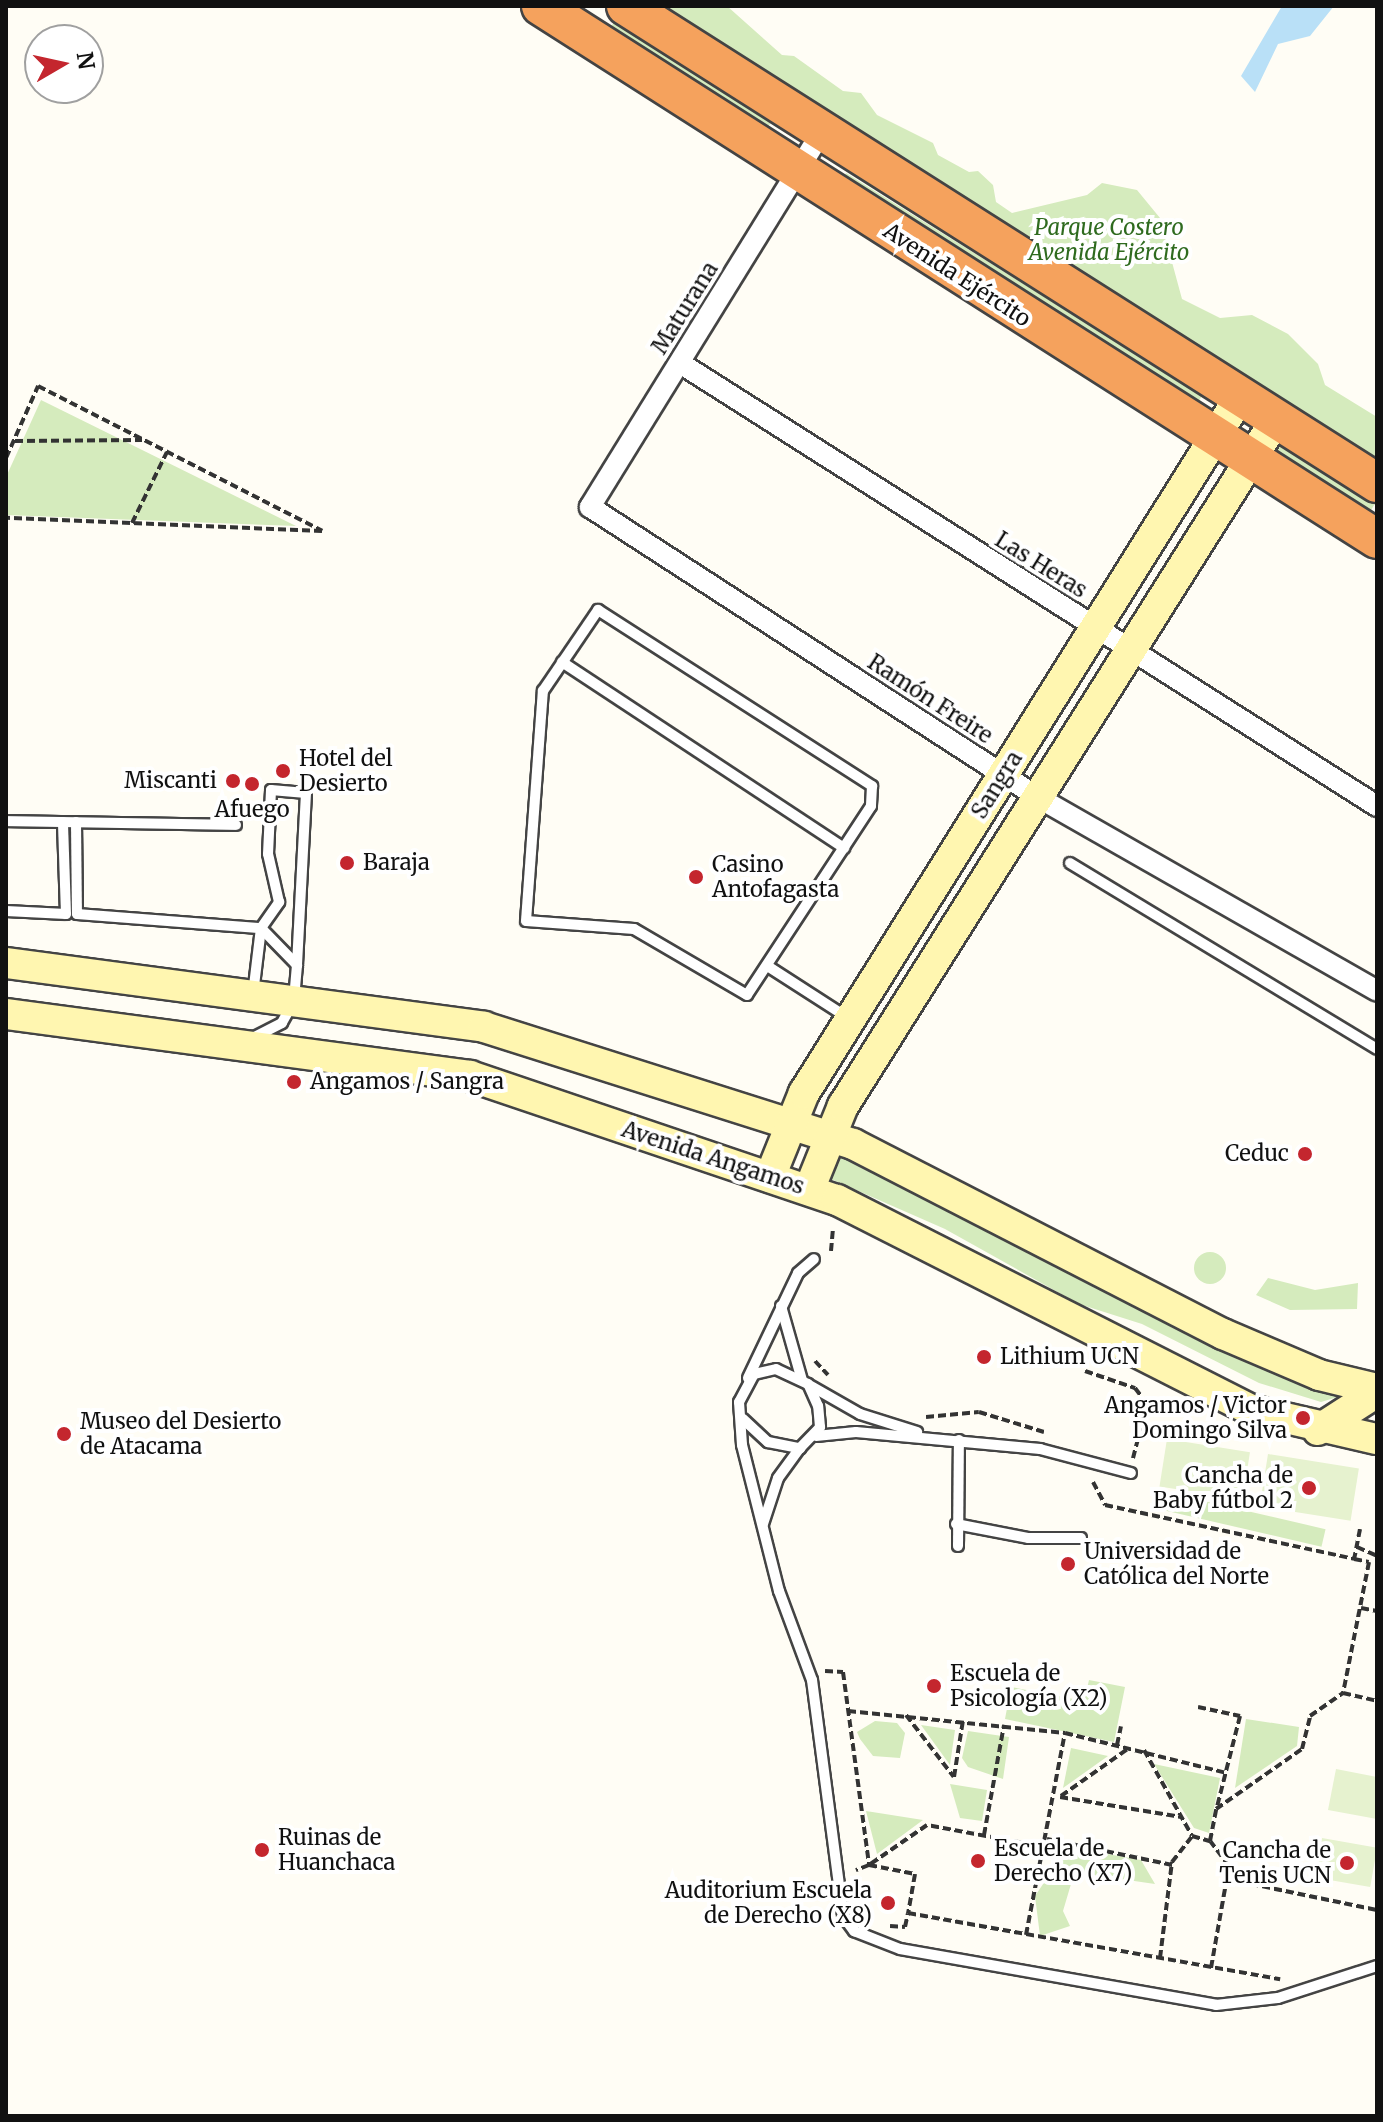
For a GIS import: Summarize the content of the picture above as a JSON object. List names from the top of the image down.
{
  "streets": {
    "highway": ["Avenida Ejército"],
    "main road": ["Sangra", "Avenida Angamos"],
    "street": ["Maturana", "Las Heras", "Ramón Freire"]
  },
  "crossings": [
    ["Avenida Ejército", "Maturana"],
    ["Avenida Ejército", "Sangra"],
    ["Maturana", "Las Heras"],
    ["Maturana", "Ramón Freire"],
    ["Las Heras", "Sangra"],
    ["Ramón Freire", "Sangra"],
    ["Sangra", "Avenida Angamos"]
  ],
  "parks": ["Parque Costero Avenida Ejército"],
  "places": [
    "Hotel del Desierto",
    "Miscanti",
    "Afuego",
    "Baraja",
    "Casino Antofagasta",
    "Angamos / Sangra",
    "Ceduc",
    "Lithium UCN",
    "Angamos / Victor Domingo Silva",
    "Museo del Desierto de Atacama",
    "Cancha de Baby fútbol 2",
    "Universidad de Católica del Norte",
    "Escuela de Psicología (X2)",
    "Ruinas de Huanchaca",
    "Escuela de Derecho (X7)",
    "Cancha de Tenis UCN",
    "Auditorium Escuela de Derecho (X8)"
  ],
  "north": "right"
}
